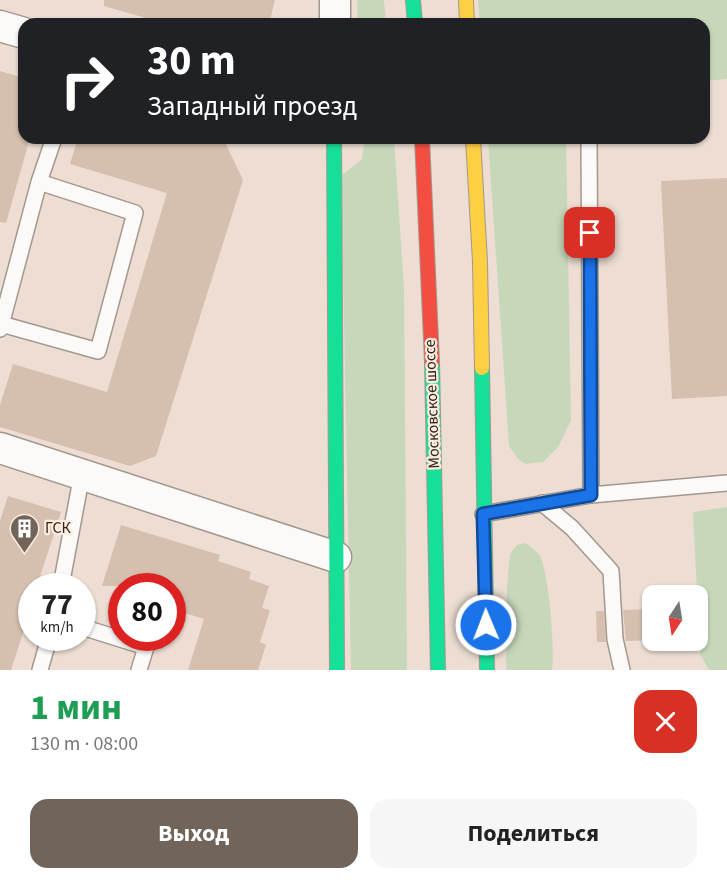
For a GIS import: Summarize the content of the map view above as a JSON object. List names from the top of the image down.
{
  "streets": {
    "main road": ["Московское шоссе"]
  },
  "places": {
    "building": ["ГСК"]
  },
  "north": "bottom",
  "page": {
    "turn": ["30 m", "Западный проезд"],
    "speed": "77 km/h",
    "limit": "80",
    "heading": ["1 мин", "130 m · 08:00"],
    "buttons": ["Выход", "Поделиться"]
  }
}
